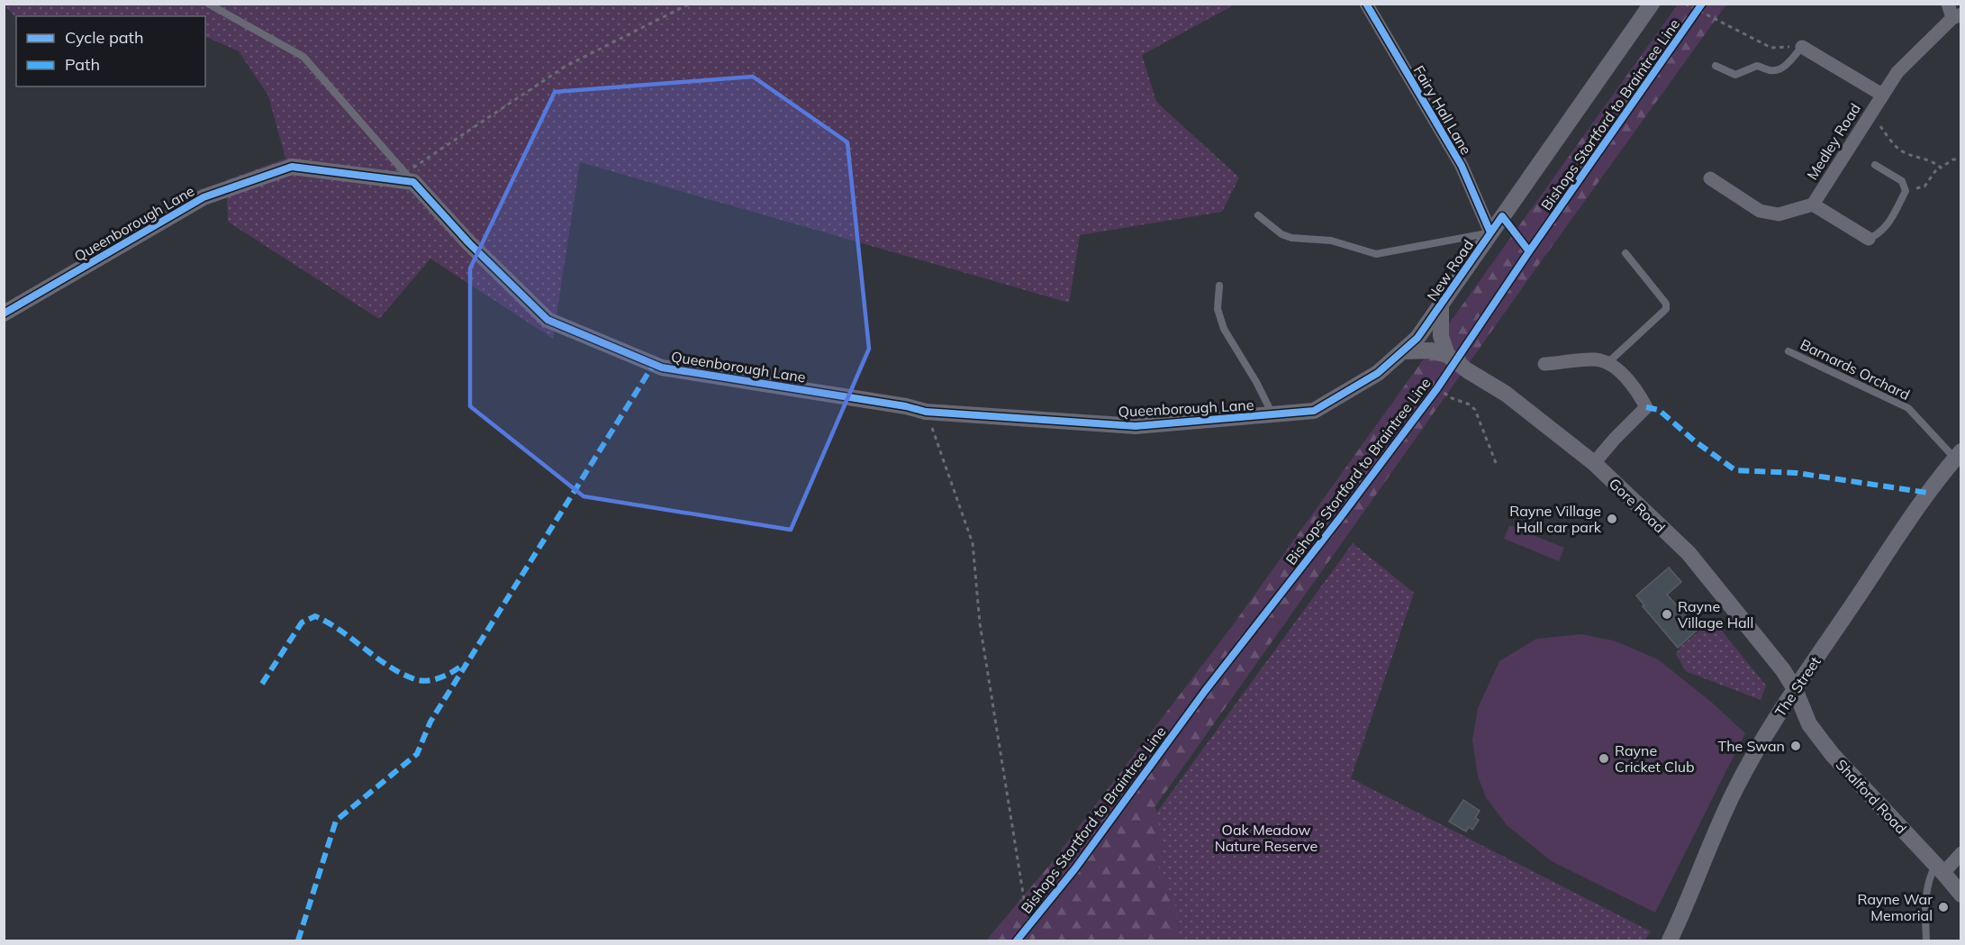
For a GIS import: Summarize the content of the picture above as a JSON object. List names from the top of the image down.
{
  "streets": {
    "street": [
      "Fairy Hall Lane",
      "Medley Road",
      "Queenborough Lane",
      "New Road",
      "Gore Road",
      "The Street",
      "Shalford Road"
    ],
    "lane": ["Barnards Orchard"],
    "cycle path": ["Bishops Stortford to Braintree Line"]
  },
  "crossings": [
    ["Fairy Hall Lane", "New Road"],
    ["Queenborough Lane", "New Road"],
    ["Barnards Orchard", "The Street"],
    ["Gore Road", "The Street"],
    ["Gore Road", "Shalford Road"],
    ["The Street", "Shalford Road"]
  ],
  "parks": ["Oak Meadow Nature Reserve"],
  "places": [
    "Rayne Village Hall car park",
    "Rayne Village Hall",
    "The Swan",
    "Rayne Cricket Club",
    "Rayne War Memorial"
  ],
  "legend": ["Cycle path", "Path"]
}
